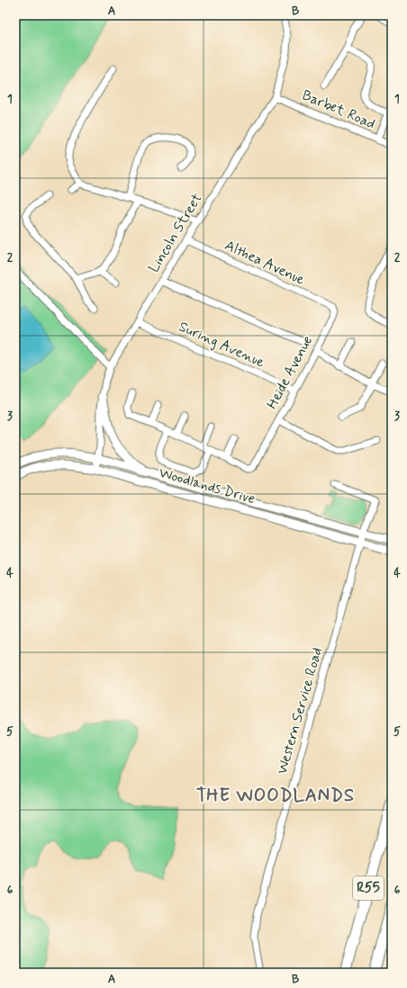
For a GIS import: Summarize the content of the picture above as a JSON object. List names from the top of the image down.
{
  "streets": {
    "main road": ["Woodlands Drive", "R55"],
    "street": [
      "Barbet Road",
      "Lincoln Street",
      "Althea Avenue",
      "Suring Avenue",
      "Heide Avenue",
      "Western Service Road"
    ]
  },
  "crossings": [
    ["Barbet Road", "Lincoln Street"],
    ["Lincoln Street", "Althea Avenue"],
    ["Lincoln Street", "Suring Avenue"],
    ["Lincoln Street", "Woodlands Drive"],
    ["Althea Avenue", "Heide Avenue"],
    ["Suring Avenue", "Heide Avenue"],
    ["Woodlands Drive", "Western Service Road"]
  ],
  "districts": ["THE WOODLANDS"],
  "grid": {
    "columns": ["A", "B"],
    "rows": [
      "1",
      "2",
      "3",
      "4",
      "5",
      "6"
    ]
  }
}
